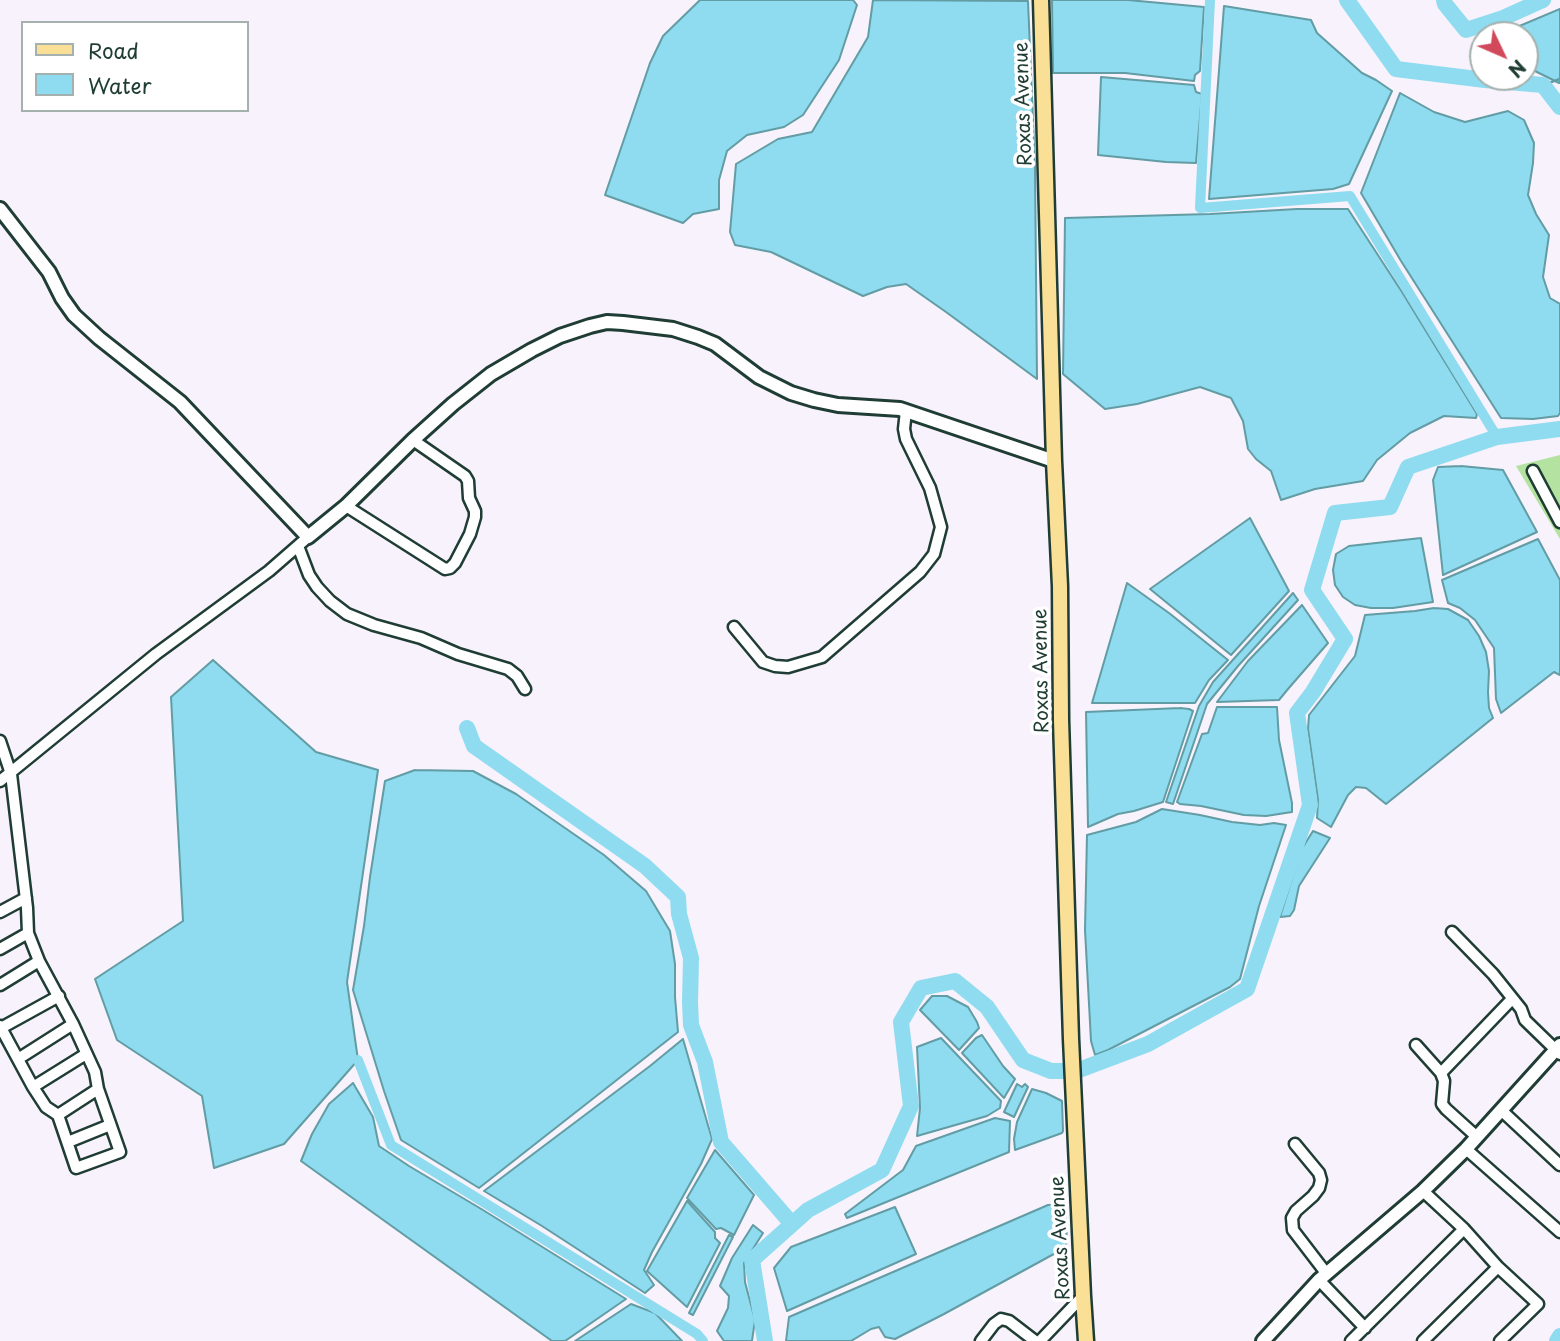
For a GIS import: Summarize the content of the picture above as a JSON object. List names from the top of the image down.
{
  "streets": {
    "main road": ["Roxas Avenue"]
  },
  "legend": ["Road", "Water"],
  "north": "bottom right"
}
